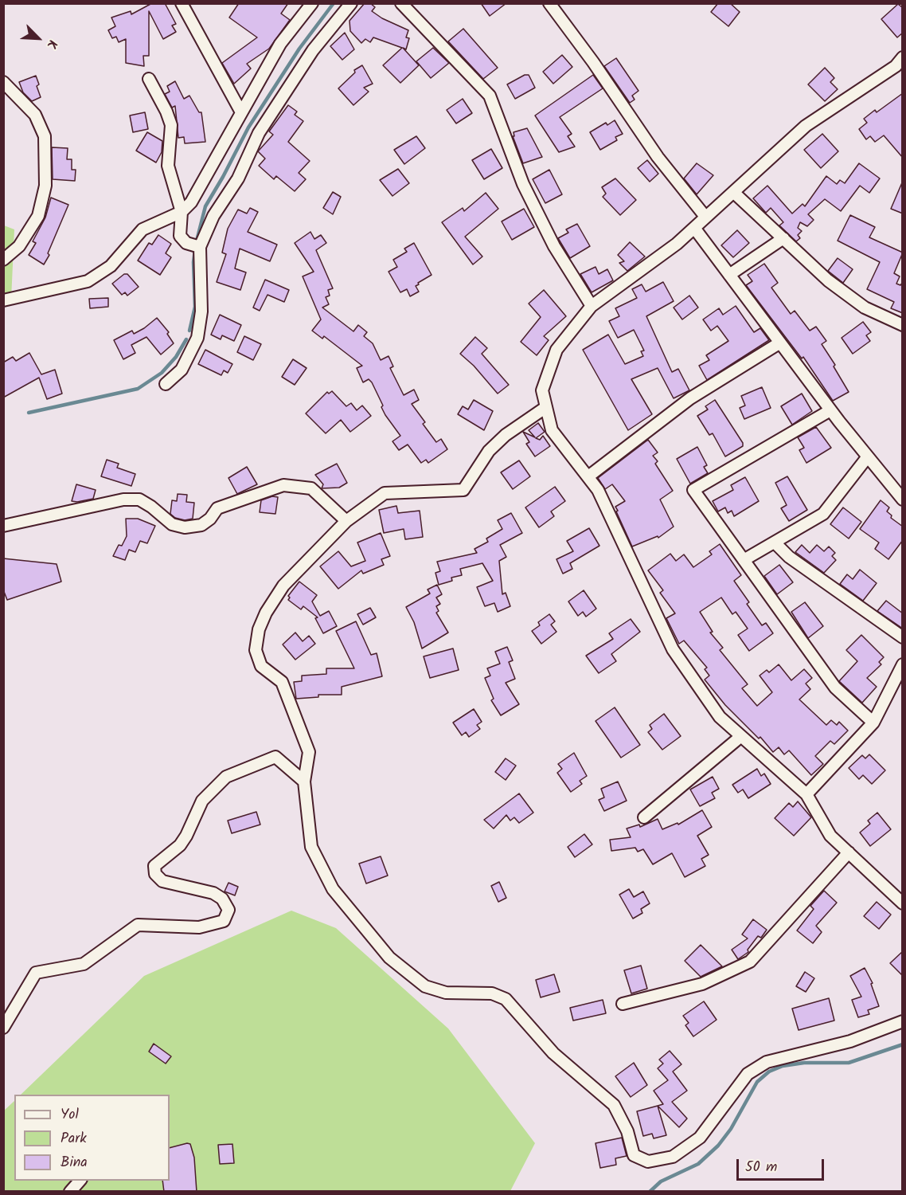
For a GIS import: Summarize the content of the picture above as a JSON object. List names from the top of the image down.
{
  "legend": ["Yol", "Park", "Bina"],
  "scale_bar": "50 m",
  "north": "bottom right"
}
